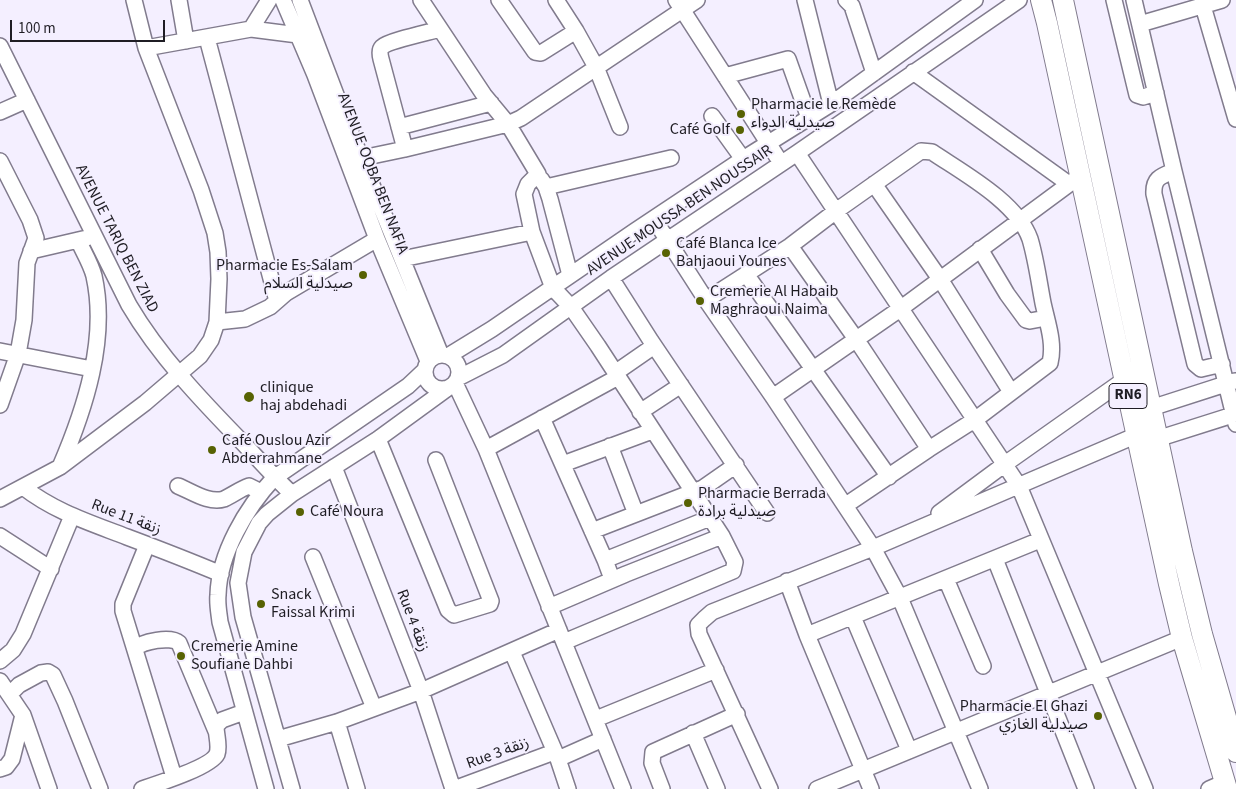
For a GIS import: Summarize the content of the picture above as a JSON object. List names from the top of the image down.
{
  "streets": {
    "main road": ["RN6"],
    "street": [
      "AVENUE OQBA BEN NAFIA",
      "AVENUE MOUSSA BEN NOUSSAIR",
      "AVENUE TARIQ BEN ZIAD",
      "Rue 11 زنقة",
      "Rue 4 زنقة",
      "Rue 3 زنقة"
    ]
  },
  "crossings": [
    ["AVENUE OQBA BEN NAFIA", "AVENUE MOUSSA BEN NOUSSAIR"],
    ["AVENUE MOUSSA BEN NOUSSAIR", "AVENUE TARIQ BEN ZIAD"],
    ["AVENUE MOUSSA BEN NOUSSAIR", "Rue 11 زنقة"],
    ["AVENUE MOUSSA BEN NOUSSAIR", "Rue 4 زنقة"],
    ["Rue 4 زنقة", "Rue 3 زنقة"]
  ],
  "places": [
    "Pharmacie le Remède صيدلية الدواء",
    "Café Golf",
    "Café Blanca Ice Bahjaoui Younes",
    "Pharmacie Es-Salam صيدلية السلام",
    "Cremerie Al Habaib Maghraoui Naima",
    "clinique haj abdehadi",
    "Café Ouslou Azir Abderrahmane",
    "Pharmacie Berrada صيدلية برادة",
    "Café Noura",
    "Snack Faissal Krimi",
    "Cremerie Amine Soufiane Dahbi",
    "Pharmacie El Ghazi صيدلية الغازي"
  ],
  "scale_bar": "100 m"
}
